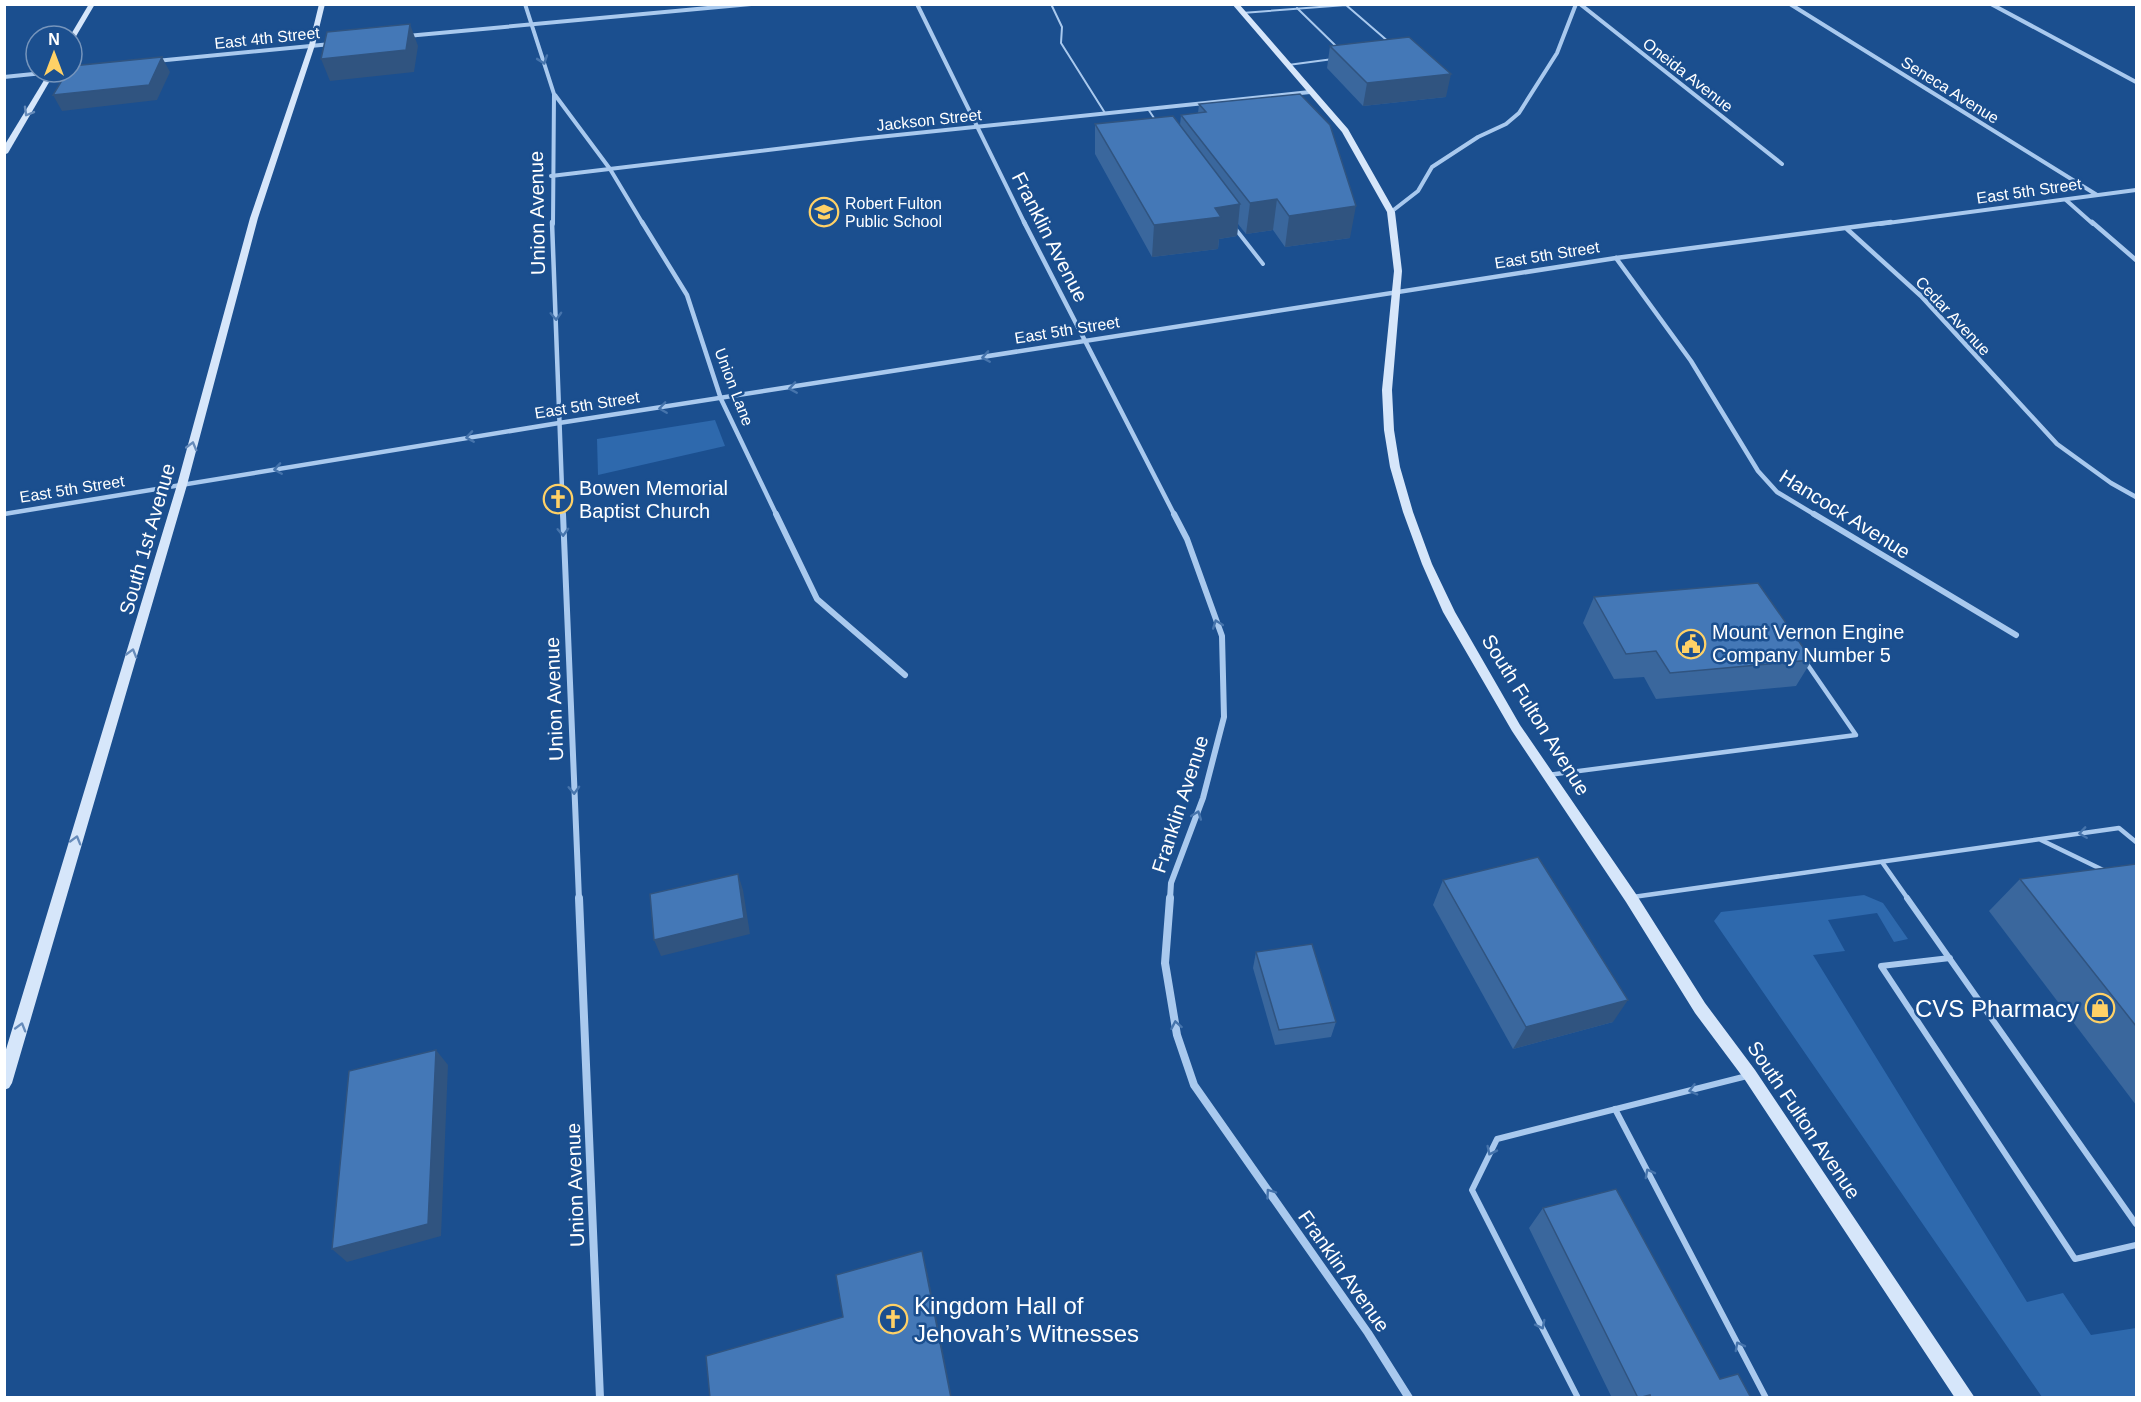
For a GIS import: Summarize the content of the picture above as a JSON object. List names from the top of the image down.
{
  "streets": {
    "street": [
      "East 4th Street",
      "Oneida Avenue",
      "Seneca Avenue",
      "Jackson Street",
      "East 5th Street",
      "Union Avenue",
      "Franklin Avenue",
      "Cedar Avenue",
      "Union Lane",
      "Hancock Avenue",
      "South 1st Avenue",
      "South Fulton Avenue"
    ]
  },
  "crossings": [
    ["East 4th Street", "South 1st Avenue"],
    ["Seneca Avenue", "East 5th Street"],
    ["Jackson Street", "Union Avenue"],
    ["Jackson Street", "Franklin Avenue"],
    ["Jackson Street", "Union Lane"],
    ["Jackson Street", "South Fulton Avenue"],
    ["East 5th Street", "Union Avenue"],
    ["East 5th Street", "Franklin Avenue"],
    ["East 5th Street", "Cedar Avenue"],
    ["East 5th Street", "Union Lane"],
    ["East 5th Street", "Hancock Avenue"],
    ["East 5th Street", "South 1st Avenue"],
    ["East 5th Street", "South Fulton Avenue"],
    ["Union Avenue", "Union Lane"]
  ],
  "one_way": [
    "East 5th Street",
    "Union Avenue",
    "Franklin Avenue",
    "South 1st Avenue"
  ],
  "places": {
    "school or university": ["Robert Fulton Public School"],
    "church": ["Bowen Memorial Baptist Church", "Kingdom Hall of Jehovah’s Witnesses"],
    "public building": ["Mount Vernon Engine Company Number 5"],
    "shop": ["CVS Pharmacy"]
  },
  "north": "top"
}
